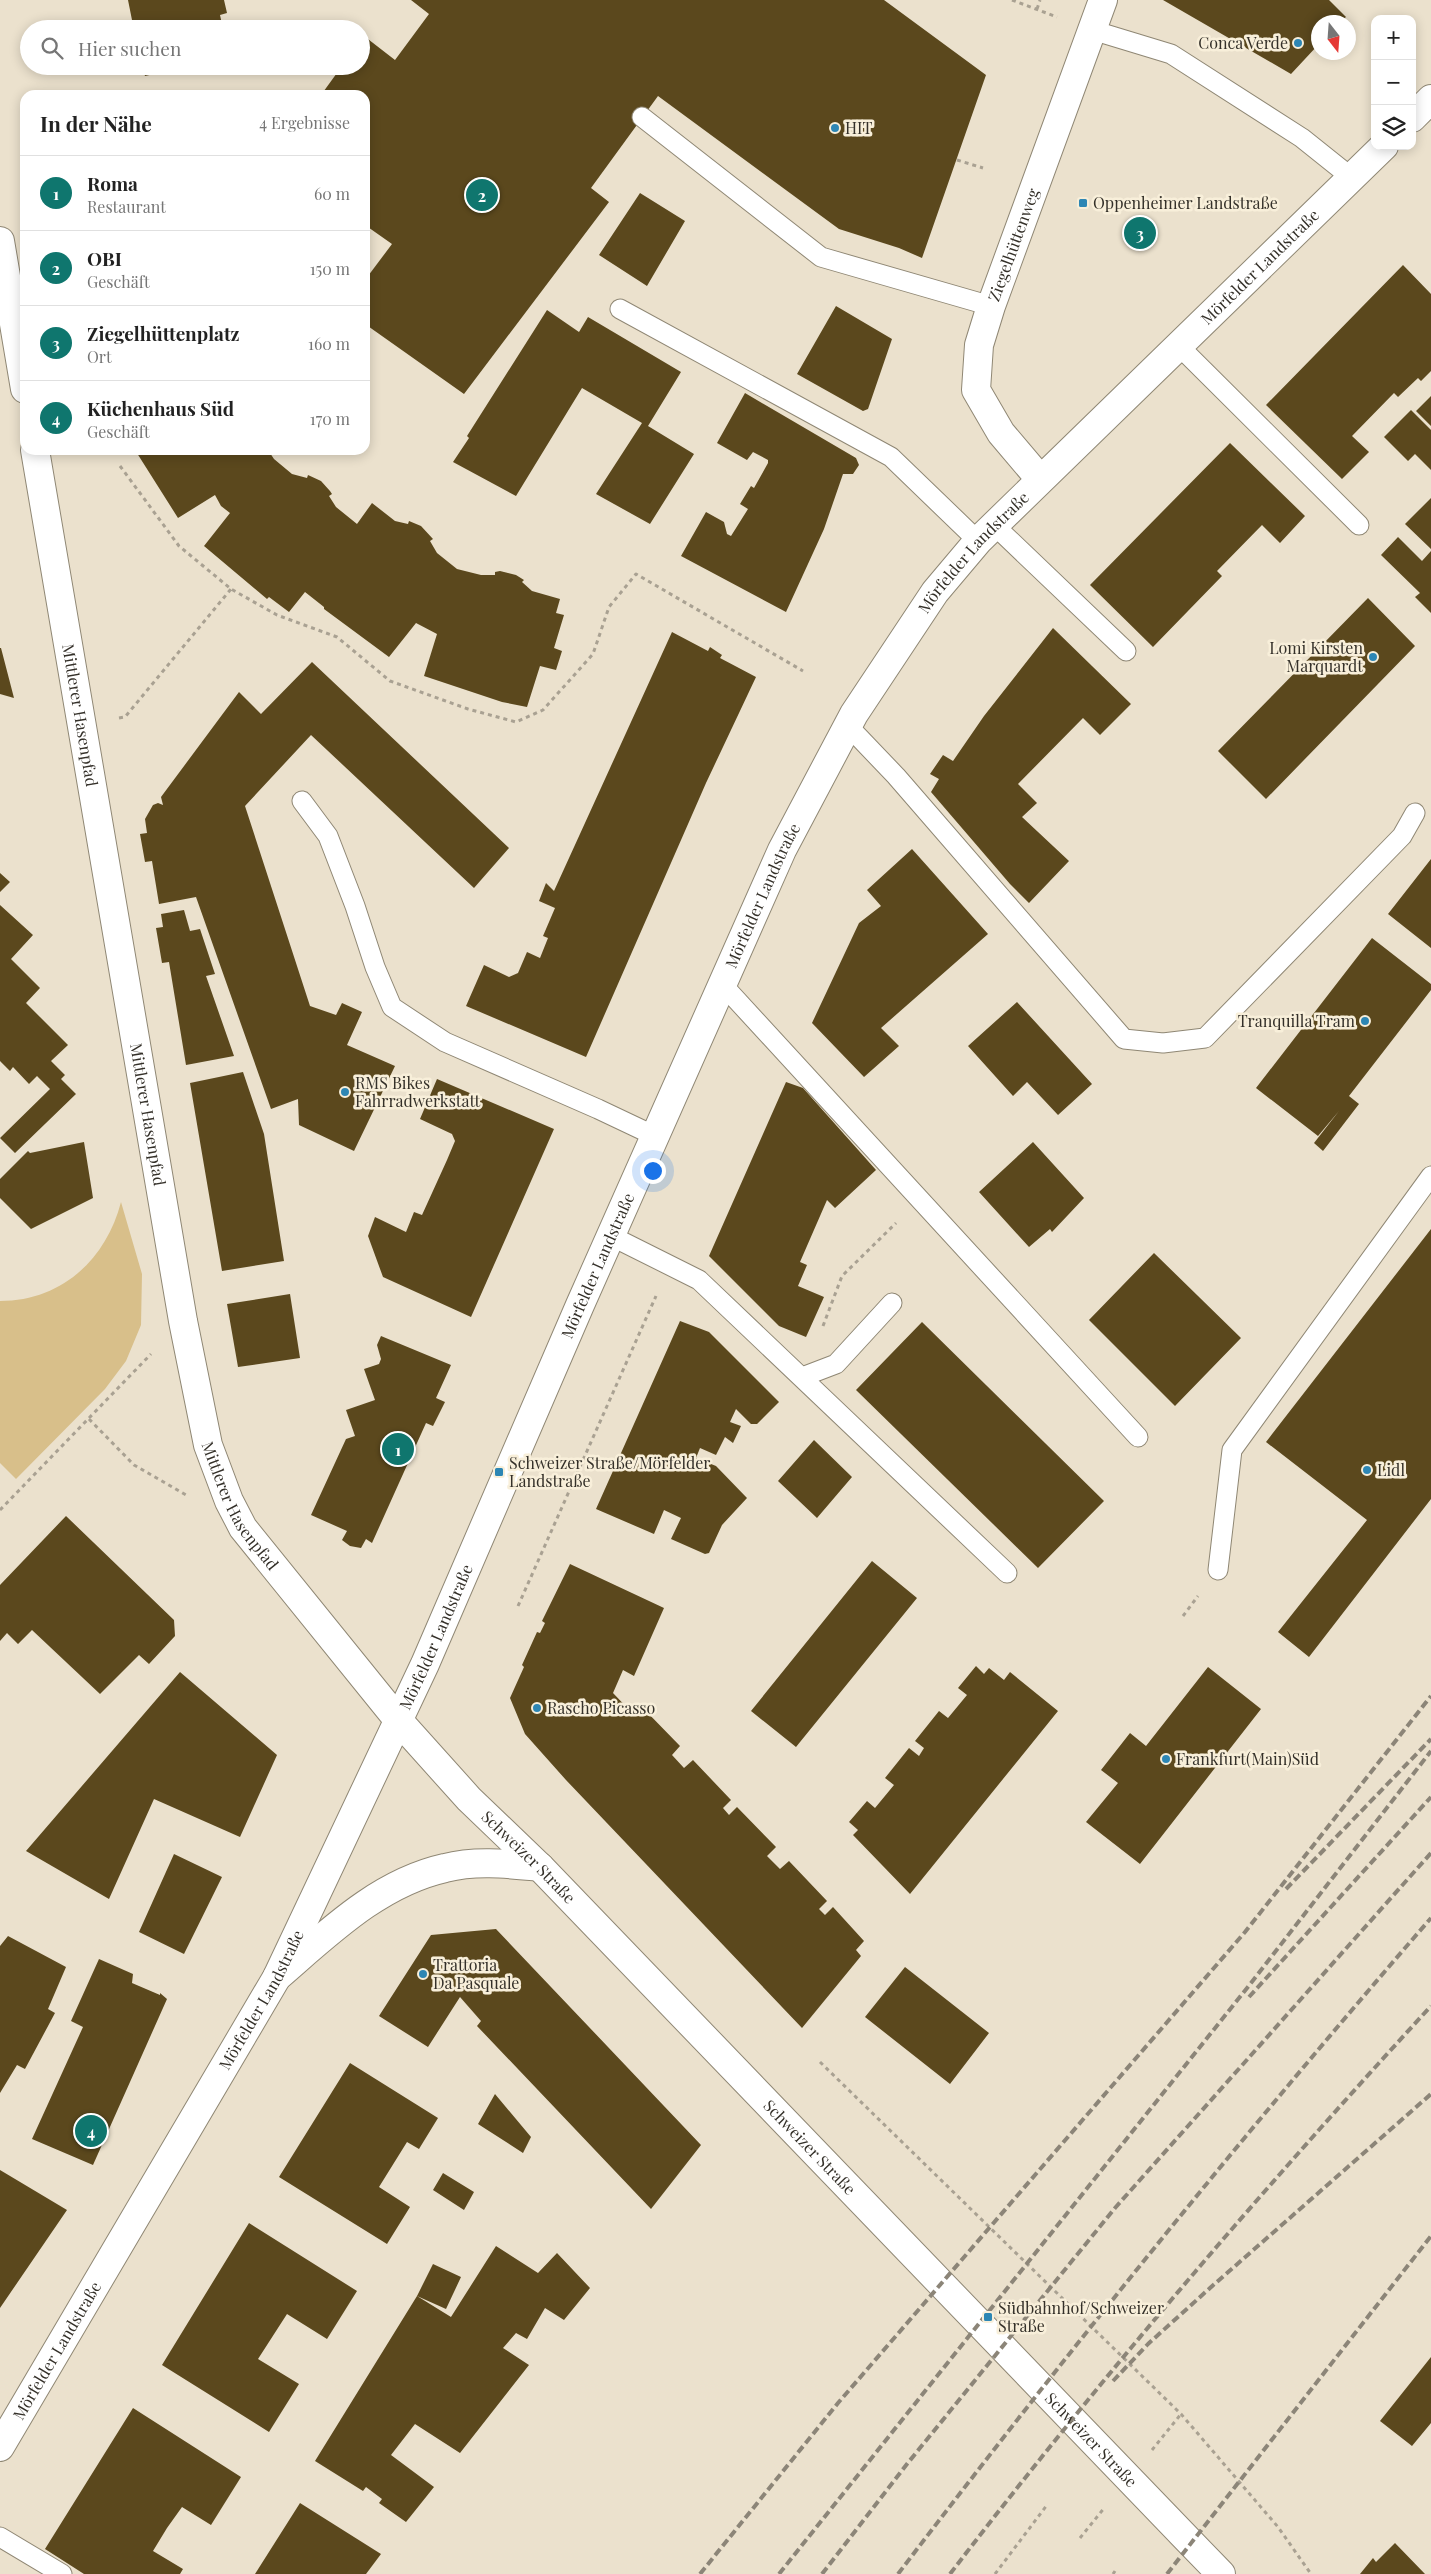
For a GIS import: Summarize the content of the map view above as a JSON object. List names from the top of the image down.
{
  "streets": {
    "street": [
      "Ziegelhüttenweg",
      "Mörfelder Landstraße",
      "Mittlerer Hasenpfad",
      "Schweizer Straße"
    ]
  },
  "crossings": [
    ["Ziegelhüttenweg", "Mörfelder Landstraße"],
    ["Mörfelder Landstraße", "Mittlerer Hasenpfad"],
    ["Mörfelder Landstraße", "Schweizer Straße"],
    ["Mittlerer Hasenpfad", "Schweizer Straße"]
  ],
  "places": {
    "other": [
      "Conca Verde",
      "HIT",
      "Lomi Kirsten Marquardt",
      "Tranquilla Tram",
      "RMS Bikes Fahrradwerkstatt",
      "Lidl",
      "Rascho Picasso",
      "Frankfurt(Main)Süd",
      "Trattoria Da Pasquale"
    ],
    "transit": ["Oppenheimer Landstraße", "Schweizer Straße/Mörfelder Landstraße", "Südbahnhof/Schweizer Straße"]
  },
  "north": "bottom",
  "page": {
    "map_buttons": ["+", "−"],
    "search": "Hier suchen",
    "heading": ["In der Nähe", "4 Ergebnisse"],
    "list": [
      {
        "mark": "1",
        "name": "Roma",
        "note": "Restaurant",
        "value": "60 m"
      },
      {
        "mark": "2",
        "name": "OBI",
        "note": "Geschäft",
        "value": "150 m"
      },
      {
        "mark": "3",
        "name": "Ziegelhüttenplatz",
        "note": "Ort",
        "value": "160 m"
      },
      {
        "mark": "4",
        "name": "Küchenhaus Süd",
        "note": "Geschäft",
        "value": "170 m"
      }
    ],
    "pins": [
      "2",
      "3",
      "1",
      "4"
    ]
  }
}
